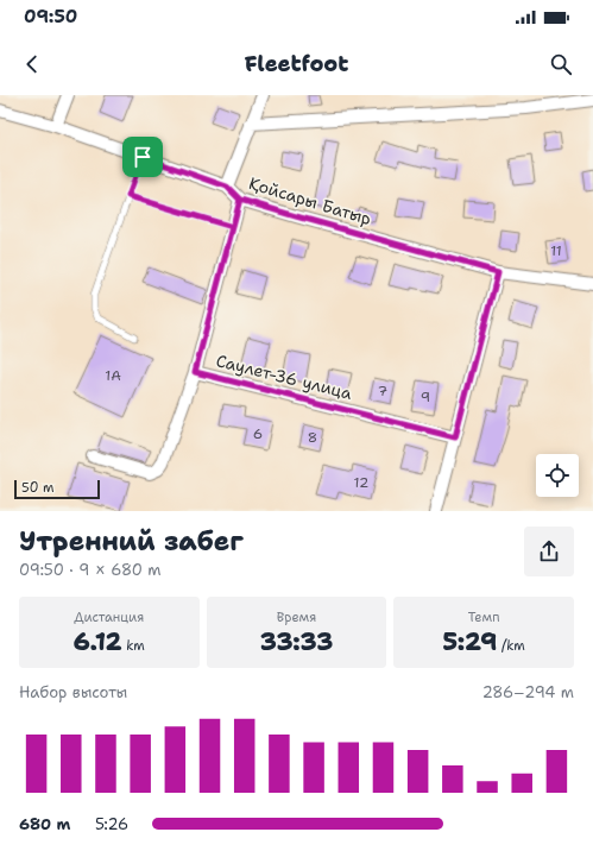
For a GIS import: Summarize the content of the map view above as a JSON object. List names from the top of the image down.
{
  "streets": {
    "street": ["Қойсары Батыр", "Саулет-36 улица"]
  },
  "crossings": [
    ["Қойсары Батыр", "Саулет-36 улица"]
  ],
  "house_numbers": [
    "11",
    "1А",
    "7",
    "9",
    "6",
    "8",
    "12"
  ],
  "scale_bar": "50 m",
  "page": {
    "status": "09:50",
    "header": "Fleetfoot",
    "scale": "50 m",
    "heading": ["Утренний забег", "09:50 · 9 × 680 m"],
    "stats": [
      ["Дистанция", "6.12 km"],
      ["Время", "33:33"],
      ["Темп", "5:29 /km"]
    ],
    "chart": ["Набор высоты", "286–294 m"],
    "list": [
      {
        "name": "680 m",
        "note": "5:26"
      }
    ]
  }
}
